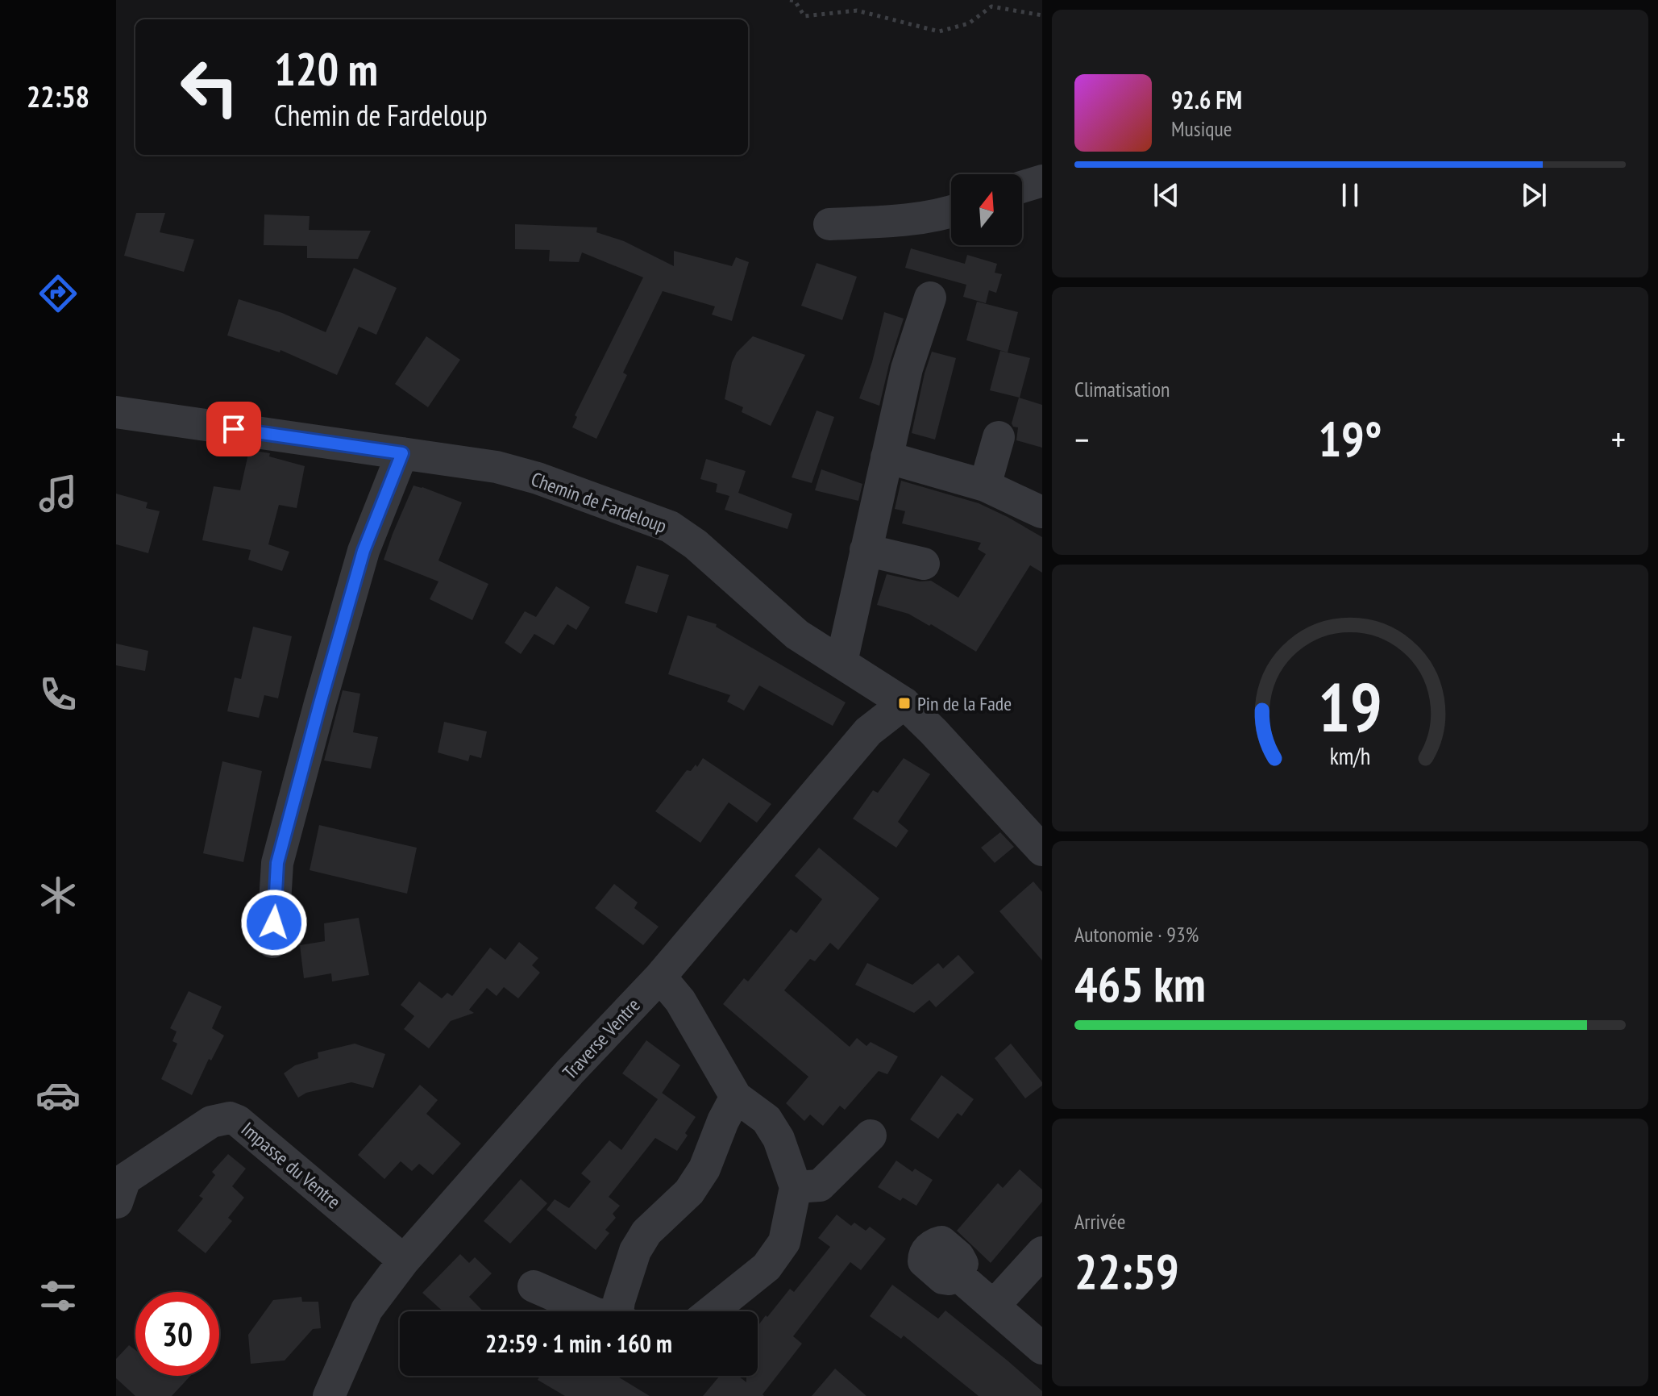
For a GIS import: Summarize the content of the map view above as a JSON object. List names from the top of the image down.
{
  "streets": {
    "street": ["Chemin de Fardeloup", "Traverse Ventre", "Impasse du Ventre"]
  },
  "crossings": [
    ["Chemin de Fardeloup", "Traverse Ventre"],
    ["Traverse Ventre", "Impasse du Ventre"]
  ],
  "places": {
    "transit": ["Pin de la Fade"]
  },
  "north": "top",
  "page": {
    "tabs": "22:58",
    "turn": ["120 m", "Chemin de Fardeloup"],
    "song": ["92.6 FM", "Musique"],
    "tile": [
      "Climatisation",
      ["Autonomie · 93%", "465 km"],
      ["Arrivée", "22:59"]
    ],
    "heat": ["−", "19°", "+"],
    "limit": "30",
    "trip": "22:59 · 1 min · 160 m",
    "gauge": ["19", "km/h"]
  }
}
